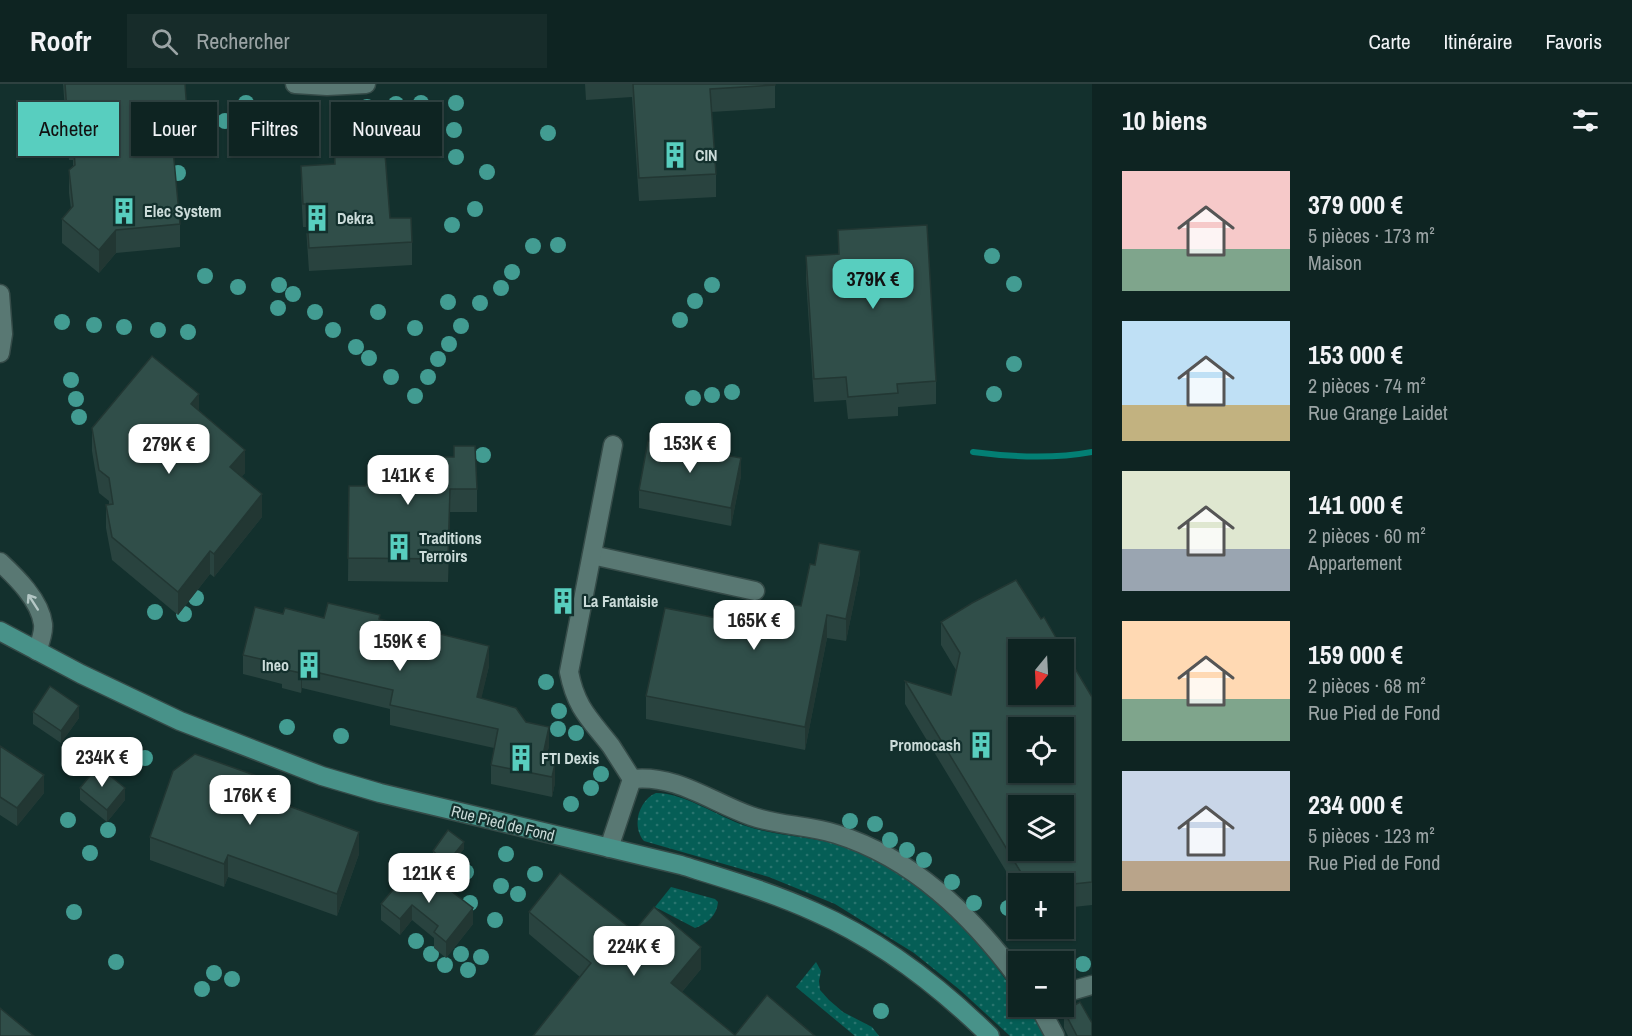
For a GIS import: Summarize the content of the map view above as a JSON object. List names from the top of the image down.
{
  "streets": {
    "main road": ["Rue Pied de Fond"]
  },
  "places": {
    "building": [
      "CIN",
      "Elec System",
      "Dekra",
      "Traditions Terroirs",
      "La Fantaisie",
      "Ineo",
      "Promocash",
      "FTI Dexis"
    ]
  },
  "north": "bottom",
  "page": {
    "header": "Roofr",
    "search": "Rechercher",
    "nav": ["Carte", "Itinéraire", "Favoris"],
    "heading": "10 biens",
    "chip": [
      "Acheter",
      "Louer",
      "Filtres",
      "Nouveau"
    ],
    "list": [
      {
        "name": "379 000 €",
        "note": "5 pièces · 173 m² · Maison"
      },
      {
        "name": "153 000 €",
        "note": "2 pièces · 74 m² · Rue Grange Laidet"
      },
      {
        "name": "141 000 €",
        "note": "2 pièces · 60 m² · Appartement"
      },
      {
        "name": "159 000 €",
        "note": "2 pièces · 68 m² · Rue Pied de Fond"
      },
      {
        "name": "234 000 €",
        "note": "5 pièces · 123 m² · Rue Pied de Fond"
      }
    ],
    "price": [
      "379K €",
      "153K €",
      "279K €",
      "141K €",
      "165K €",
      "159K €",
      "234K €",
      "176K €",
      "121K €",
      "224K €"
    ],
    "map_buttons": ["+", "−"]
  }
}
